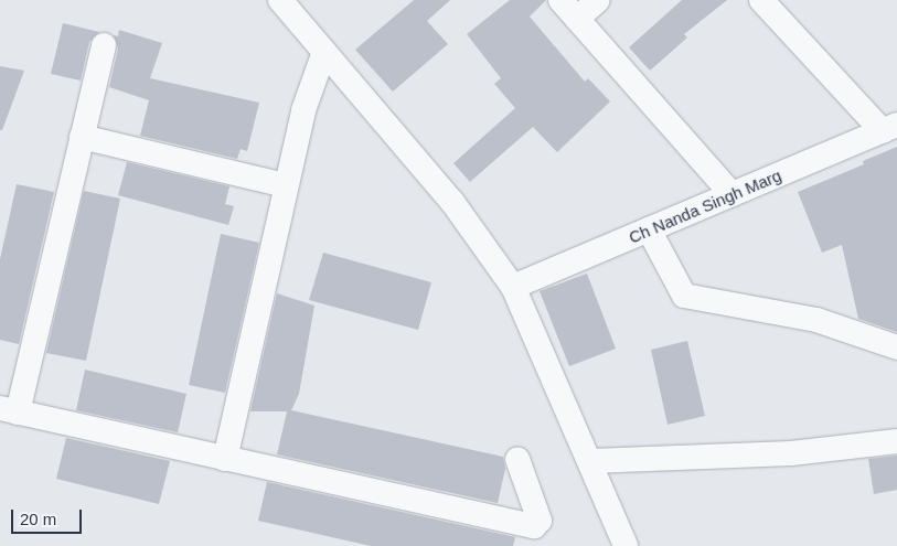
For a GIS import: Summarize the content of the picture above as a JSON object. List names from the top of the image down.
{
  "streets": {
    "street": ["Ch Nanda Singh Marg"]
  },
  "scale_bar": "20 m"
}
